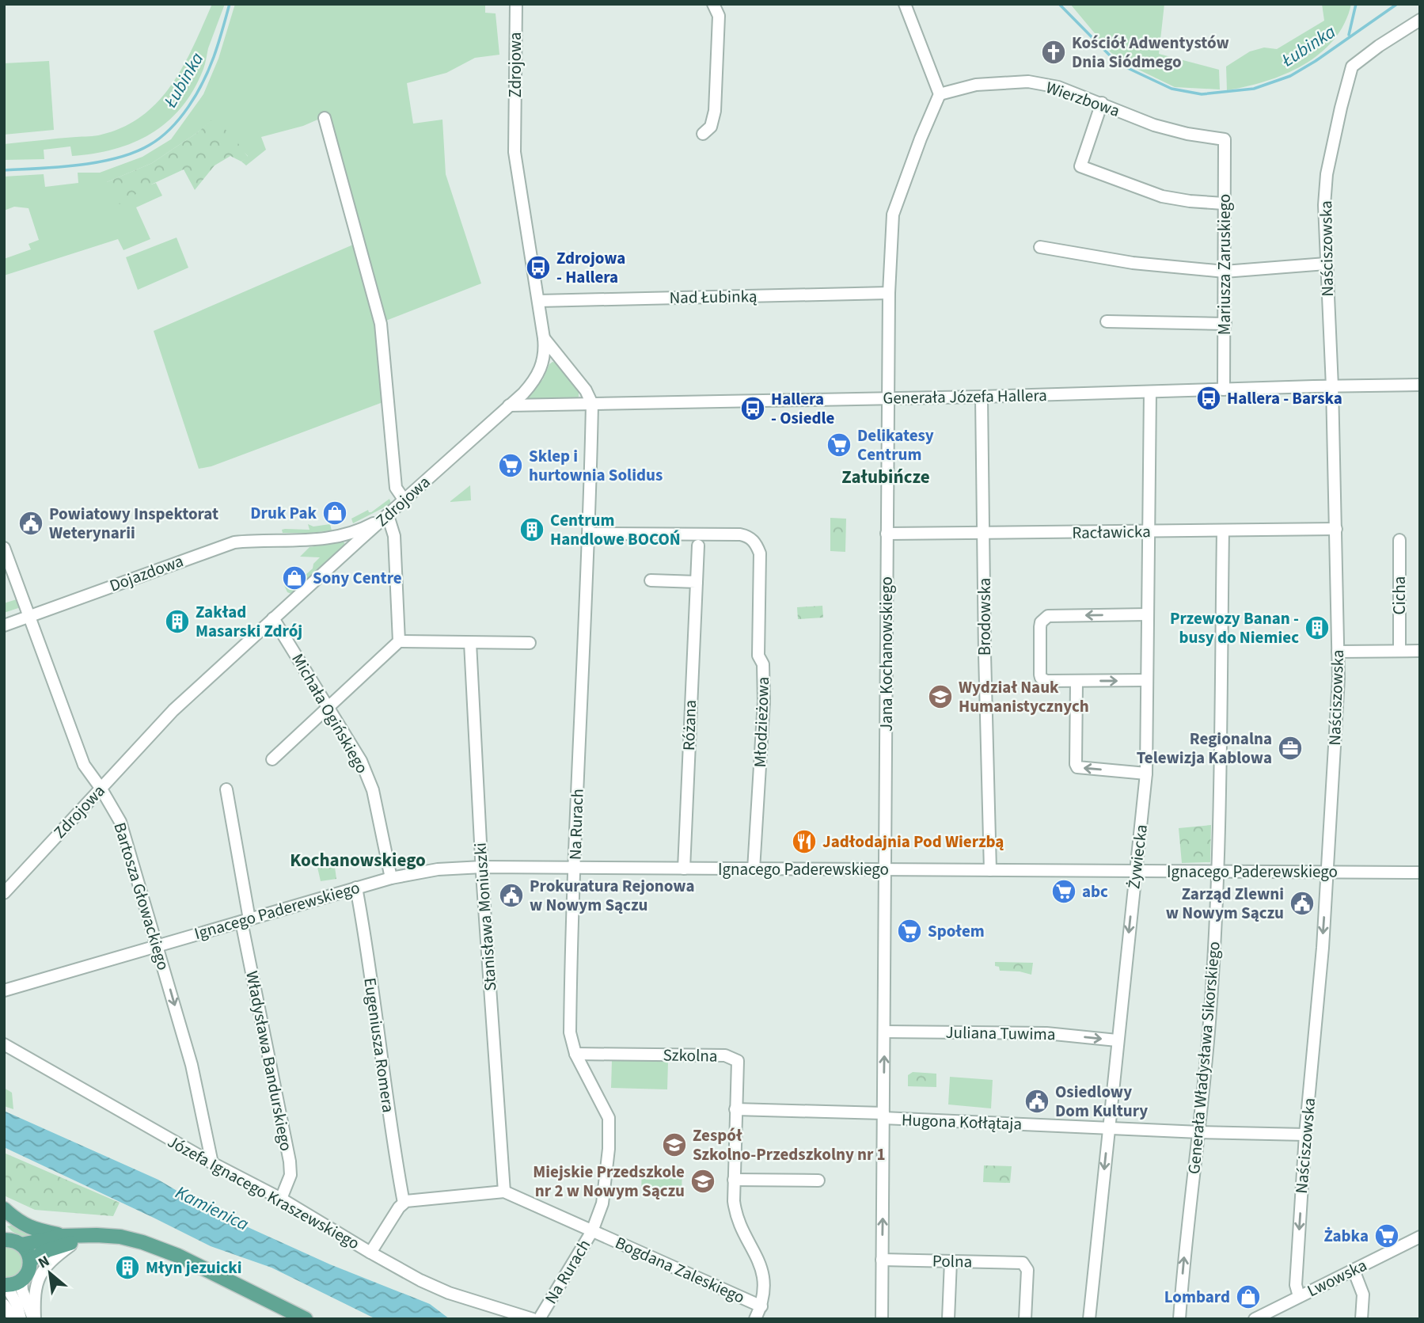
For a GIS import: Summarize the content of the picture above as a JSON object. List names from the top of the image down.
{
  "streets": {
    "street": [
      "Zdrojowa",
      "Wierzbowa",
      "Naściszowska",
      "Mariusza Zaruskiego",
      "Nad Łubinką",
      "Generała Józefa Hallera",
      "Racławicka",
      "Dojazdowa",
      "Cicha",
      "Brodowska",
      "Jana Kochanowskiego",
      "Michała Ogińskiego",
      "Młodzieżowa",
      "Różana",
      "Na Rurach",
      "Żywiecka",
      "Ignacego Paderewskiego",
      "Bartosza Głowackiego",
      "Stanisława Moniuszki",
      "Juliana Tuwima",
      "Eugeniusza Romera",
      "Szkolna",
      "Generała Władysława Sikorskiego",
      "Władysława Bandurskiego",
      "Hugona Kołłątaja",
      "Józefa Ignacego Kraszewskiego",
      "Polna",
      "Bogdana Zaleskiego",
      "Lwowska"
    ]
  },
  "crossings": [
    ["Zdrojowa", "Nad Łubinką"],
    ["Zdrojowa", "Generała Józefa Hallera"],
    ["Zdrojowa", "Dojazdowa"],
    ["Zdrojowa", "Michała Ogińskiego"],
    ["Zdrojowa", "Bartosza Głowackiego"],
    ["Wierzbowa", "Mariusza Zaruskiego"],
    ["Wierzbowa", "Jana Kochanowskiego"],
    ["Naściszowska", "Generała Józefa Hallera"],
    ["Naściszowska", "Racławicka"],
    ["Naściszowska", "Ignacego Paderewskiego"],
    ["Naściszowska", "Hugona Kołłątaja"],
    ["Naściszowska", "Lwowska"],
    ["Mariusza Zaruskiego", "Generała Józefa Hallera"],
    ["Nad Łubinką", "Jana Kochanowskiego"],
    ["Generała Józefa Hallera", "Brodowska"],
    ["Generała Józefa Hallera", "Jana Kochanowskiego"],
    ["Generała Józefa Hallera", "Na Rurach"],
    ["Generała Józefa Hallera", "Żywiecka"],
    ["Racławicka", "Brodowska"],
    ["Racławicka", "Jana Kochanowskiego"],
    ["Racławicka", "Żywiecka"],
    ["Racławicka", "Generała Władysława Sikorskiego"],
    ["Dojazdowa", "Bartosza Głowackiego"],
    ["Brodowska", "Ignacego Paderewskiego"],
    ["Jana Kochanowskiego", "Ignacego Paderewskiego"],
    ["Jana Kochanowskiego", "Juliana Tuwima"],
    ["Jana Kochanowskiego", "Hugona Kołłątaja"],
    ["Jana Kochanowskiego", "Polna"],
    ["Michała Ogińskiego", "Ignacego Paderewskiego"],
    ["Młodzieżowa", "Na Rurach"],
    ["Młodzieżowa", "Ignacego Paderewskiego"],
    ["Różana", "Ignacego Paderewskiego"],
    ["Na Rurach", "Ignacego Paderewskiego"],
    ["Na Rurach", "Szkolna"],
    ["Na Rurach", "Bogdana Zaleskiego"],
    ["Żywiecka", "Ignacego Paderewskiego"],
    ["Żywiecka", "Juliana Tuwima"],
    ["Żywiecka", "Hugona Kołłątaja"],
    ["Ignacego Paderewskiego", "Bartosza Głowackiego"],
    ["Ignacego Paderewskiego", "Stanisława Moniuszki"],
    ["Ignacego Paderewskiego", "Eugeniusza Romera"],
    ["Ignacego Paderewskiego", "Generała Władysława Sikorskiego"],
    ["Ignacego Paderewskiego", "Władysława Bandurskiego"],
    ["Bartosza Głowackiego", "Józefa Ignacego Kraszewskiego"],
    ["Stanisława Moniuszki", "Bogdana Zaleskiego"],
    ["Szkolna", "Hugona Kołłątaja"],
    ["Szkolna", "Bogdana Zaleskiego"],
    ["Generała Władysława Sikorskiego", "Hugona Kołłątaja"],
    ["Władysława Bandurskiego", "Józefa Ignacego Kraszewskiego"]
  ],
  "one_way": ["Żywiecka", "Juliana Tuwima"],
  "districts": ["Załubińcze", "Kochanowskiego"],
  "water": ["Łubinka", "Kamienica"],
  "places": {
    "church": ["Kościół Adwentystów Dnia Siódmego"],
    "bus stop": ["Zdrojowa - Hallera", "Hallera - Barska", "Hallera - Osiedle"],
    "supermarket": [
      "Delikatesy Centrum",
      "Sklep i hurtownia Solidus",
      "abc",
      "Społem",
      "Żabka"
    ],
    "shop": ["Druk Pak", "Sony Centre", "Lombard"],
    "public building": [
      "Powiatowy Inspektorat Weterynarii",
      "Prokuratura Rejonowa w Nowym Sączu",
      "Zarząd Zlewni w Nowym Sączu",
      "Osiedlowy Dom Kultury"
    ],
    "building": [
      "Centrum Handlowe BOCOŃ",
      "Zakład Masarski Zdrój",
      "Przewozy Banan - busy do Niemiec",
      "Młyn jezuicki"
    ],
    "school or university": ["Wydział Nauk Humanistycznych", "Zespół Szkolno-Przedszkolny nr 1", "Miejskie Przedszkole nr 2 w Nowym Sączu"],
    "office": ["Regionalna Telewizja Kablowa"],
    "restaurant": ["Jadłodajnia Pod Wierzbą"]
  },
  "north": "top left"
}
